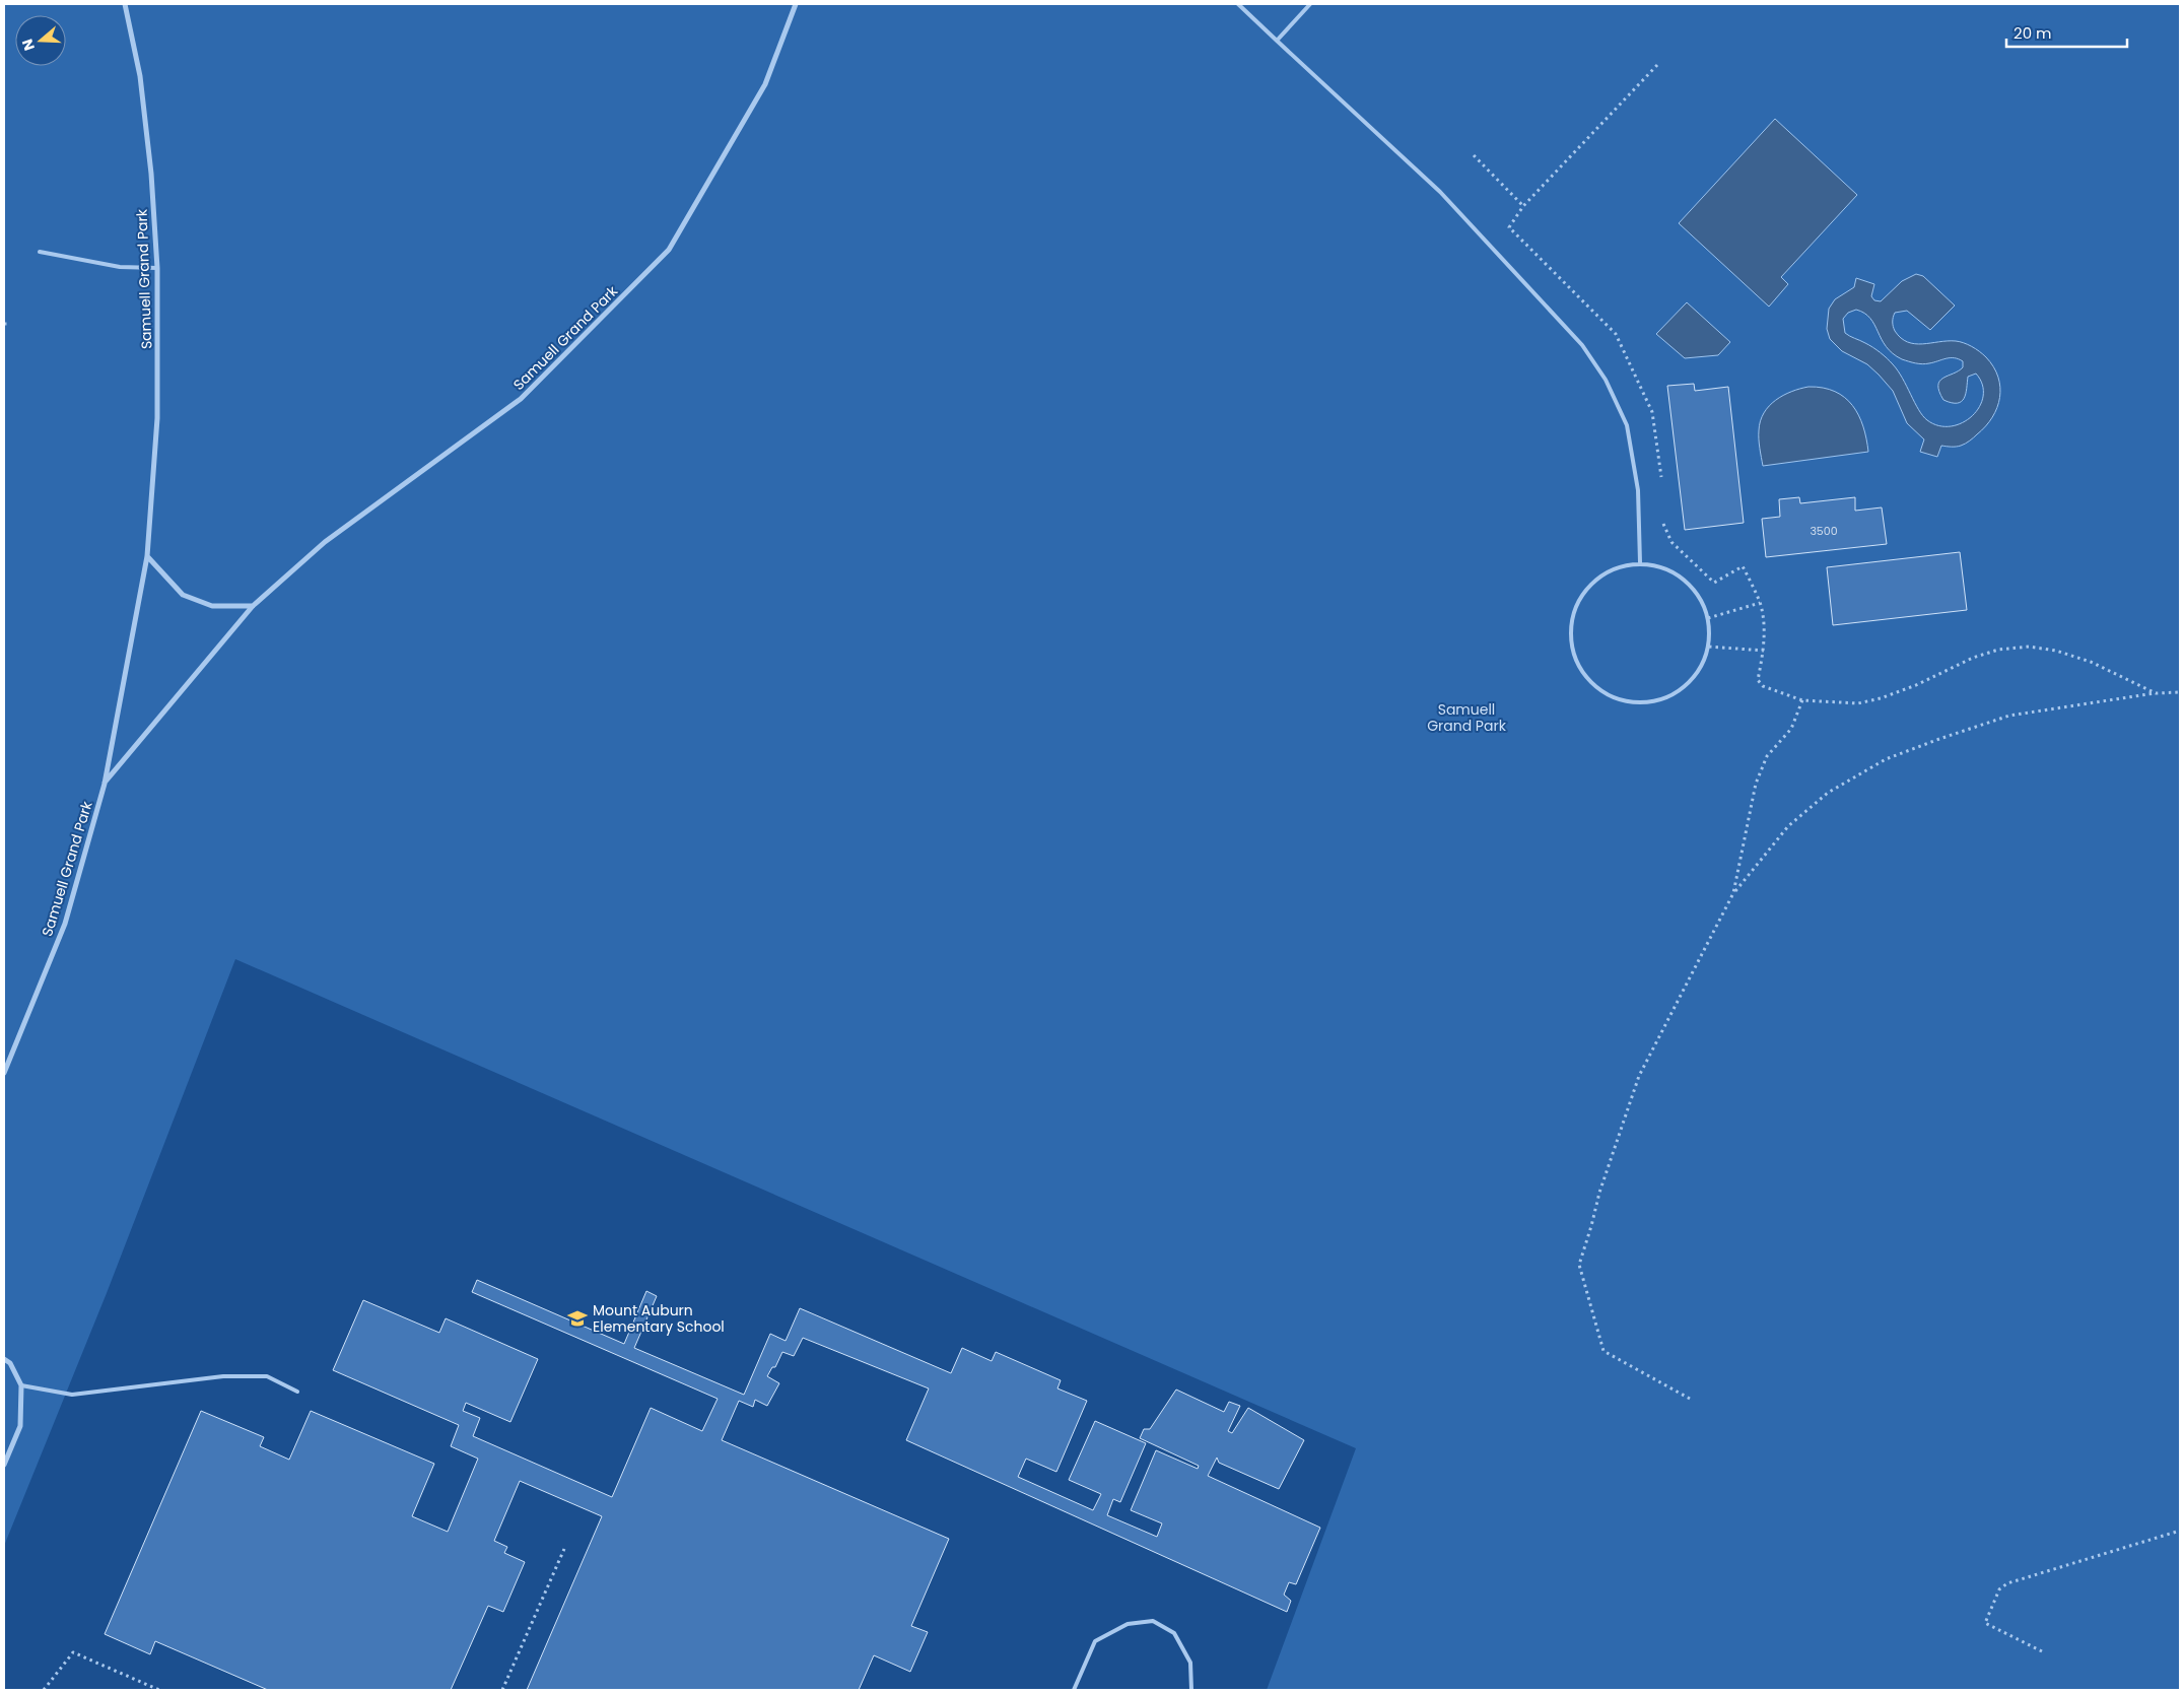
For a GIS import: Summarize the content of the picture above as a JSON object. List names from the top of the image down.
{
  "streets": {
    "street": ["Samuell Grand Park"]
  },
  "parks": ["Samuell Grand Park"],
  "places": {
    "school or university": ["Mount Auburn Elementary School"]
  },
  "house_numbers": ["3500"],
  "scale_bar": "20 m",
  "north": "left"
}
